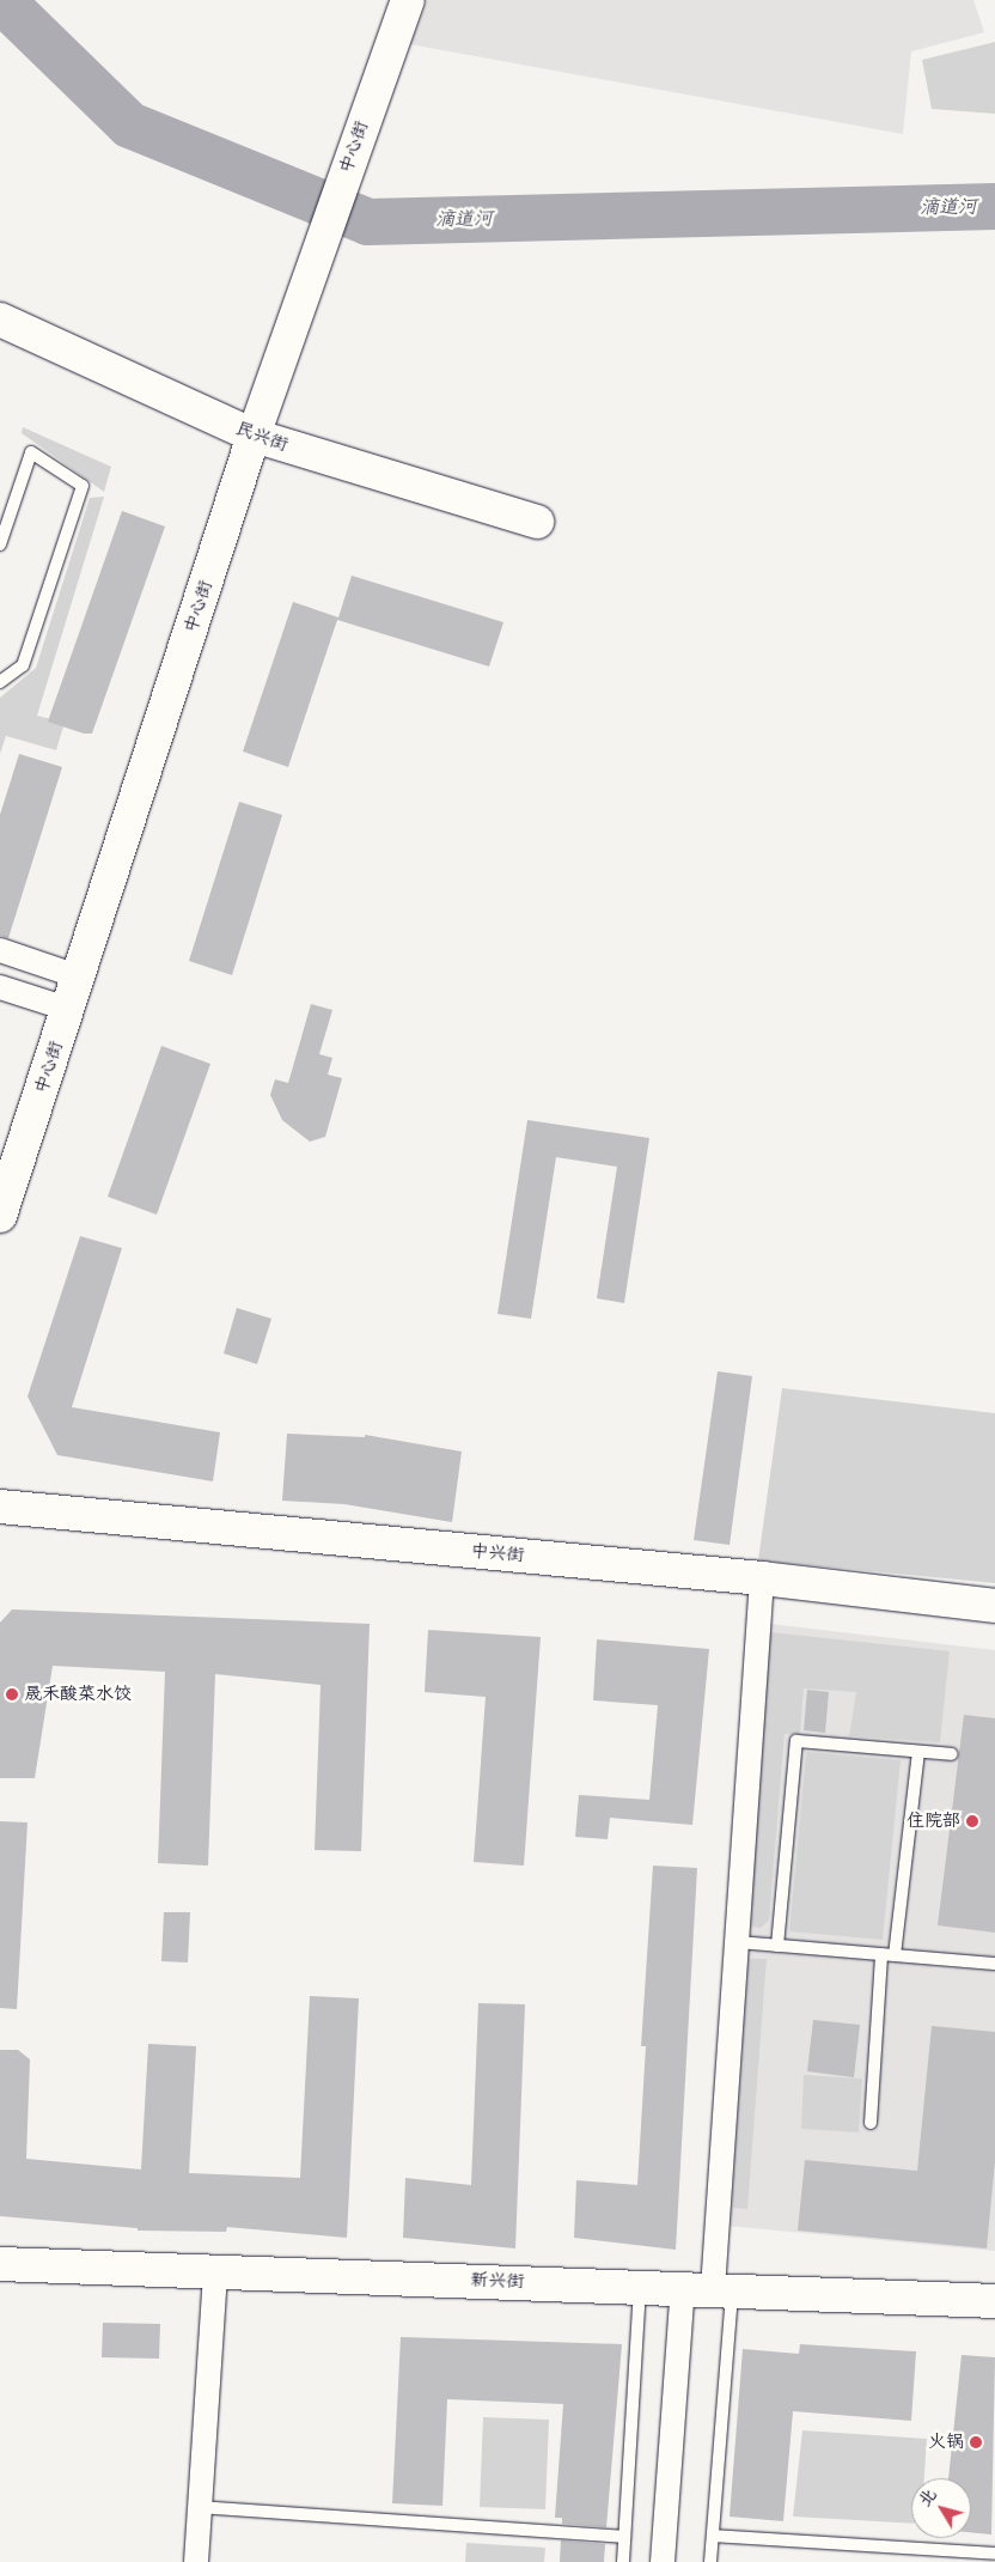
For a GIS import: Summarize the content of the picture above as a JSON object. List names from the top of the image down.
{
  "streets": {
    "street": [
      "中心街",
      "民兴街",
      "中兴街",
      "新兴街"
    ]
  },
  "crossings": [
    ["中心街", "民兴街"]
  ],
  "water": ["滴道河"],
  "places": ["晟禾酸菜水饺", "住院部", "火锅"],
  "north": "top left"
}
